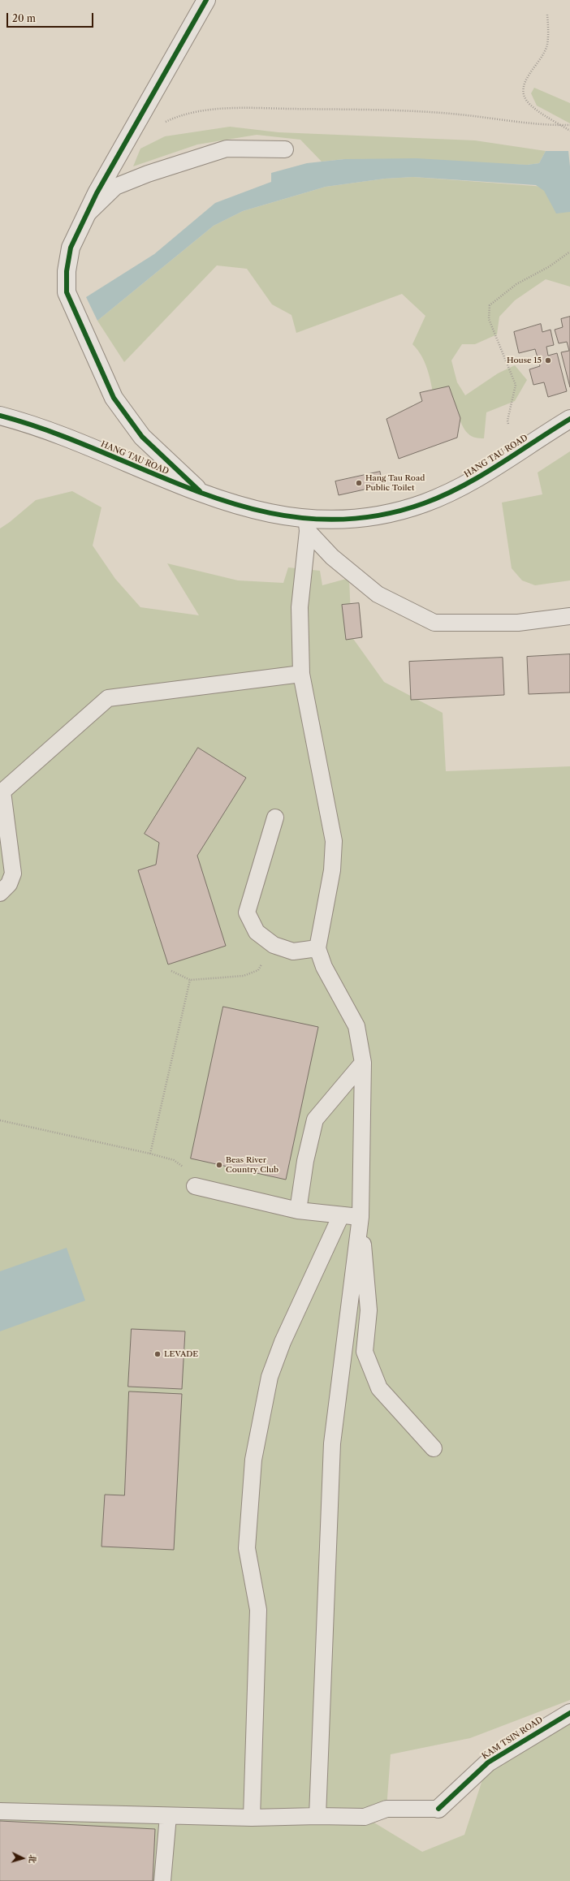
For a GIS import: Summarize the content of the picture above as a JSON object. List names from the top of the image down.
{
  "streets": {
    "street": ["HANG TAU ROAD", "KAM TSIN ROAD"]
  },
  "places": [
    "House 15",
    "Hang Tau Road Public Toilet",
    "Beas River Country Club",
    "LEVADE"
  ],
  "scale_bar": "20 m",
  "north": "right"
}
